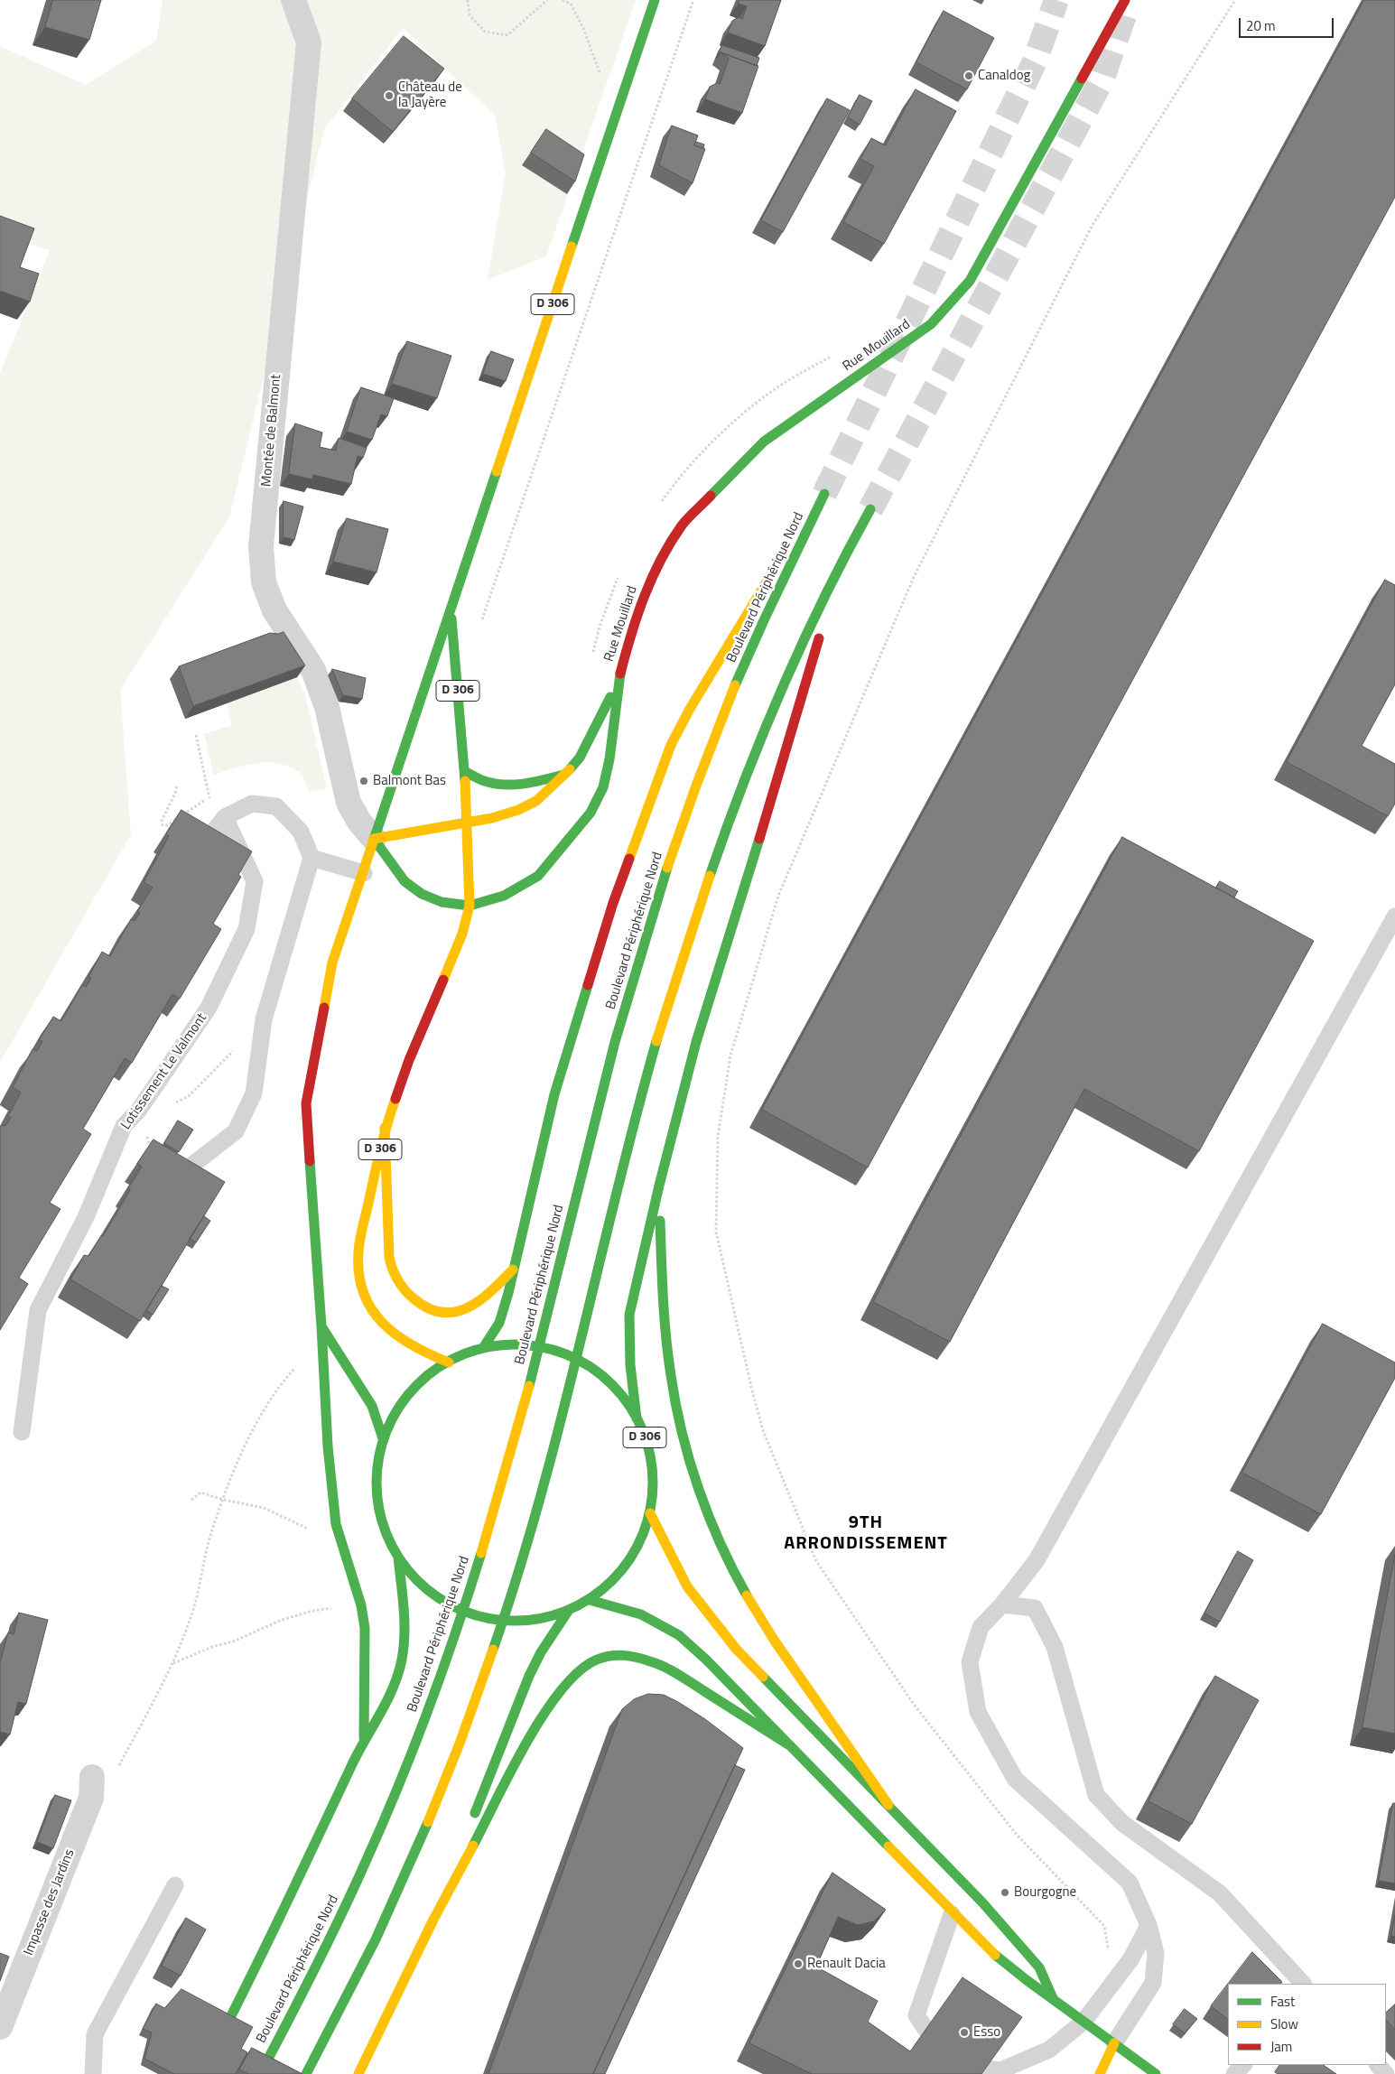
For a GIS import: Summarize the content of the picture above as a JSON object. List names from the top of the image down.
{
  "streets": {
    "main road": ["D 306", "Rue Mouillard", "Boulevard Périphérique Nord"],
    "street": ["Montée de Balmont", "Impasse des Jardins"],
    "lane": ["Lotissement Le Valmont"]
  },
  "crossings": [
    ["D 306", "Rue Mouillard"],
    ["D 306", "Montée de Balmont"],
    ["Rue Mouillard", "Montée de Balmont"]
  ],
  "districts": ["9TH ARRONDISSEMENT"],
  "places": [
    "Canaldog",
    "Château de la Jayère",
    "Balmont Bas",
    "Bourgogne",
    "Renault Dacia",
    "Esso"
  ],
  "legend": ["Fast", "Slow", "Jam"],
  "scale_bar": "20 m"
}
